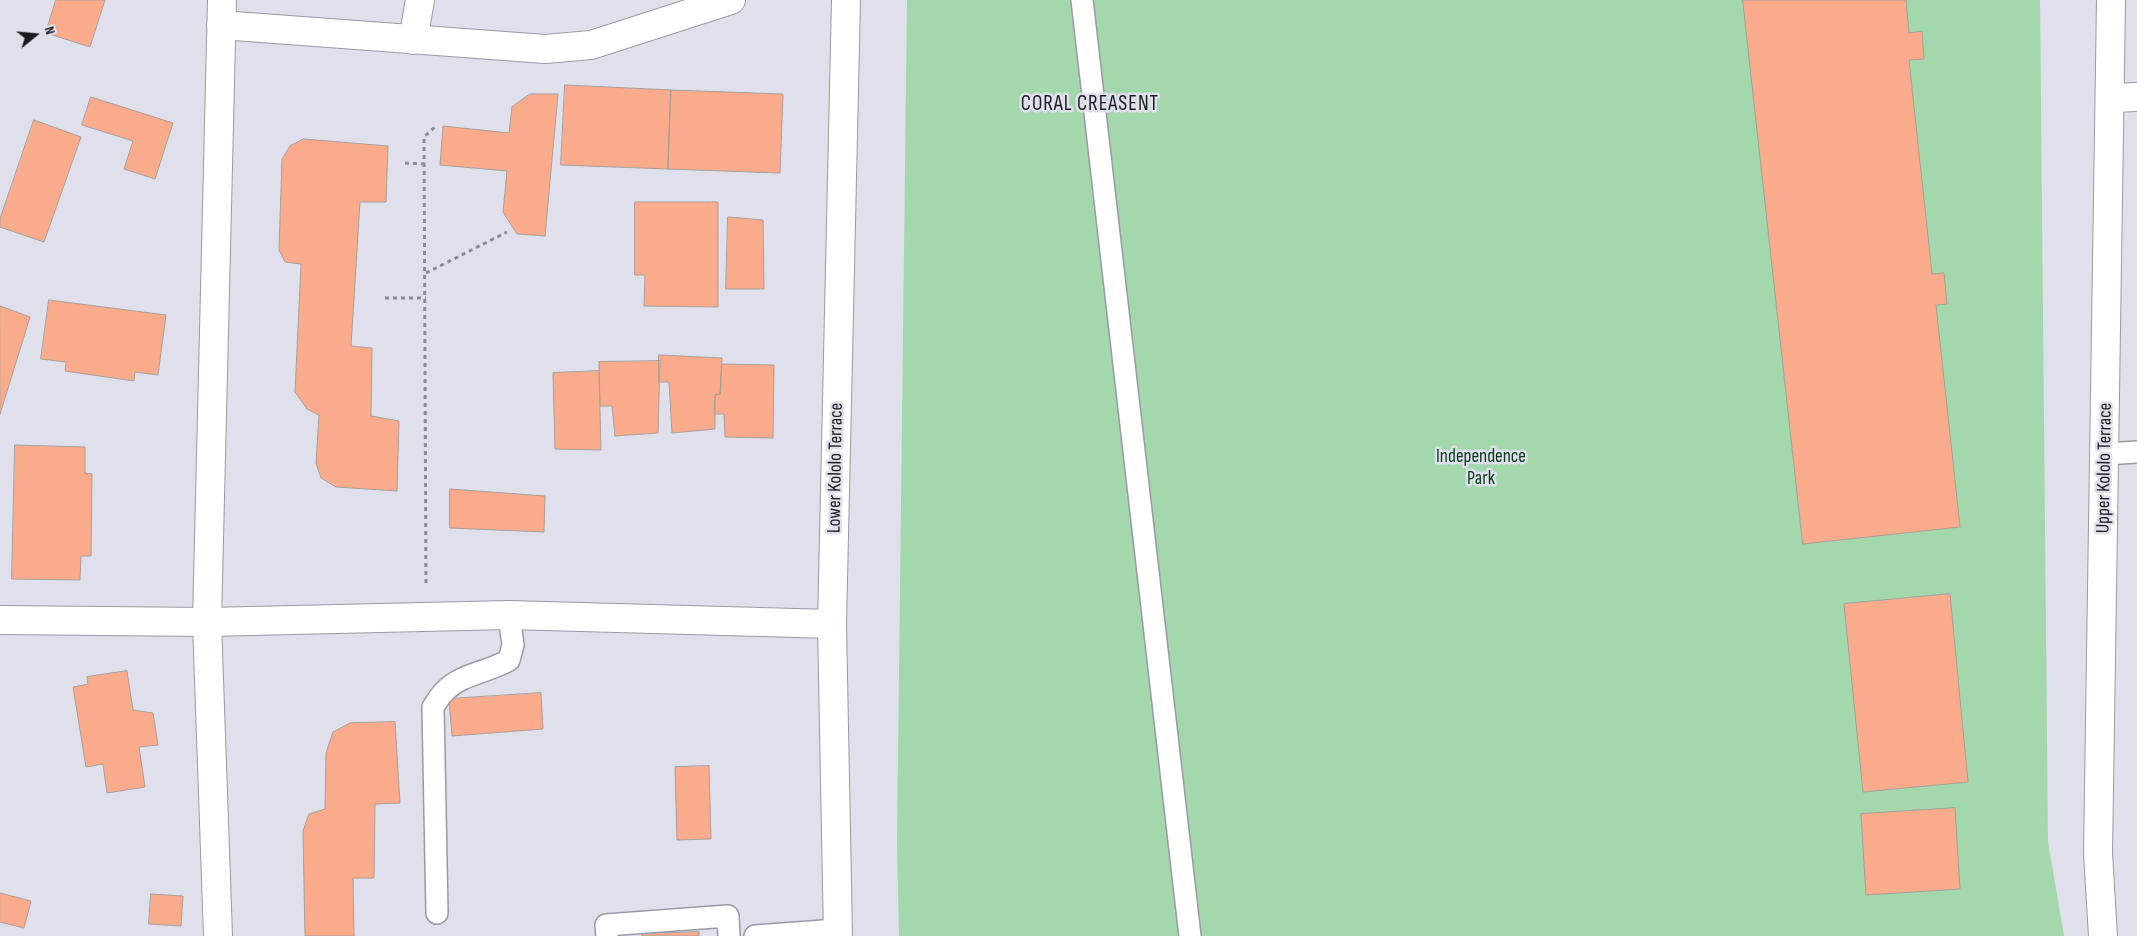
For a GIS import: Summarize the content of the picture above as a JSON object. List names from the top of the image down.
{
  "streets": {
    "street": ["Lower Kololo Terrace", "Upper Kololo Terrace"]
  },
  "districts": ["CORAL CREASENT"],
  "parks": ["Independence Park"],
  "north": "right"
}
